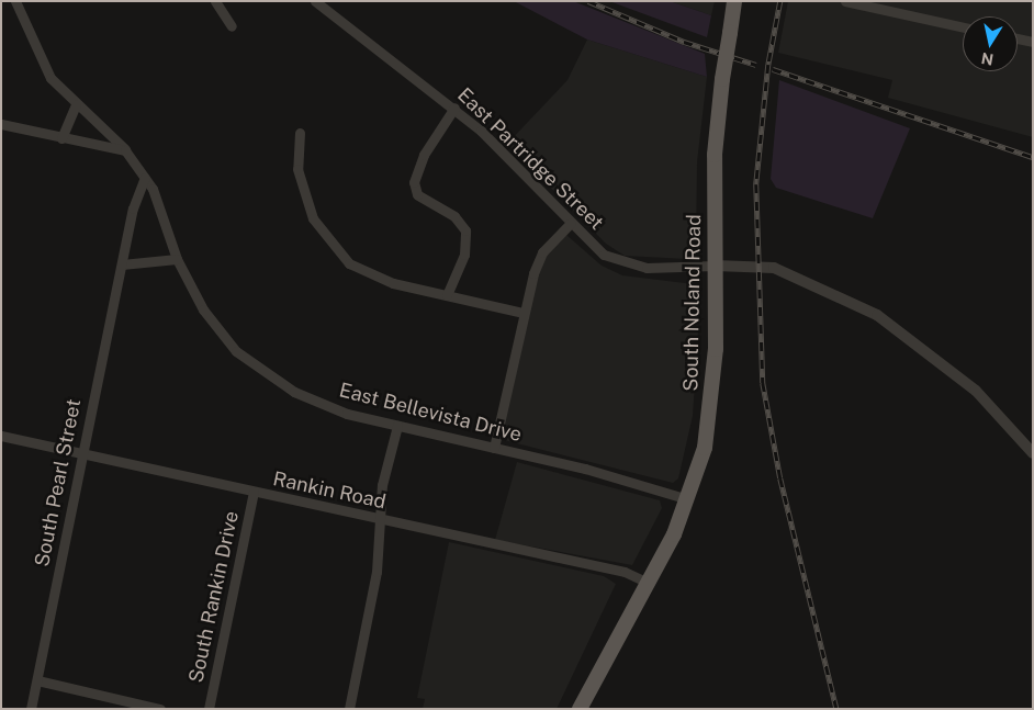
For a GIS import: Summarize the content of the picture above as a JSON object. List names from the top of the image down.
{
  "streets": {
    "main road": ["South Noland Road"],
    "street": [
      "East Partridge Street",
      "East Bellevista Drive",
      "South Pearl Street",
      "Rankin Road",
      "South Rankin Drive"
    ]
  },
  "crossings": [
    ["East Partridge Street", "South Noland Road"],
    ["South Noland Road", "East Bellevista Drive"],
    ["South Noland Road", "Rankin Road"],
    ["East Bellevista Drive", "South Pearl Street"],
    ["South Pearl Street", "Rankin Road"],
    ["Rankin Road", "South Rankin Drive"]
  ],
  "north": "bottom"
}
